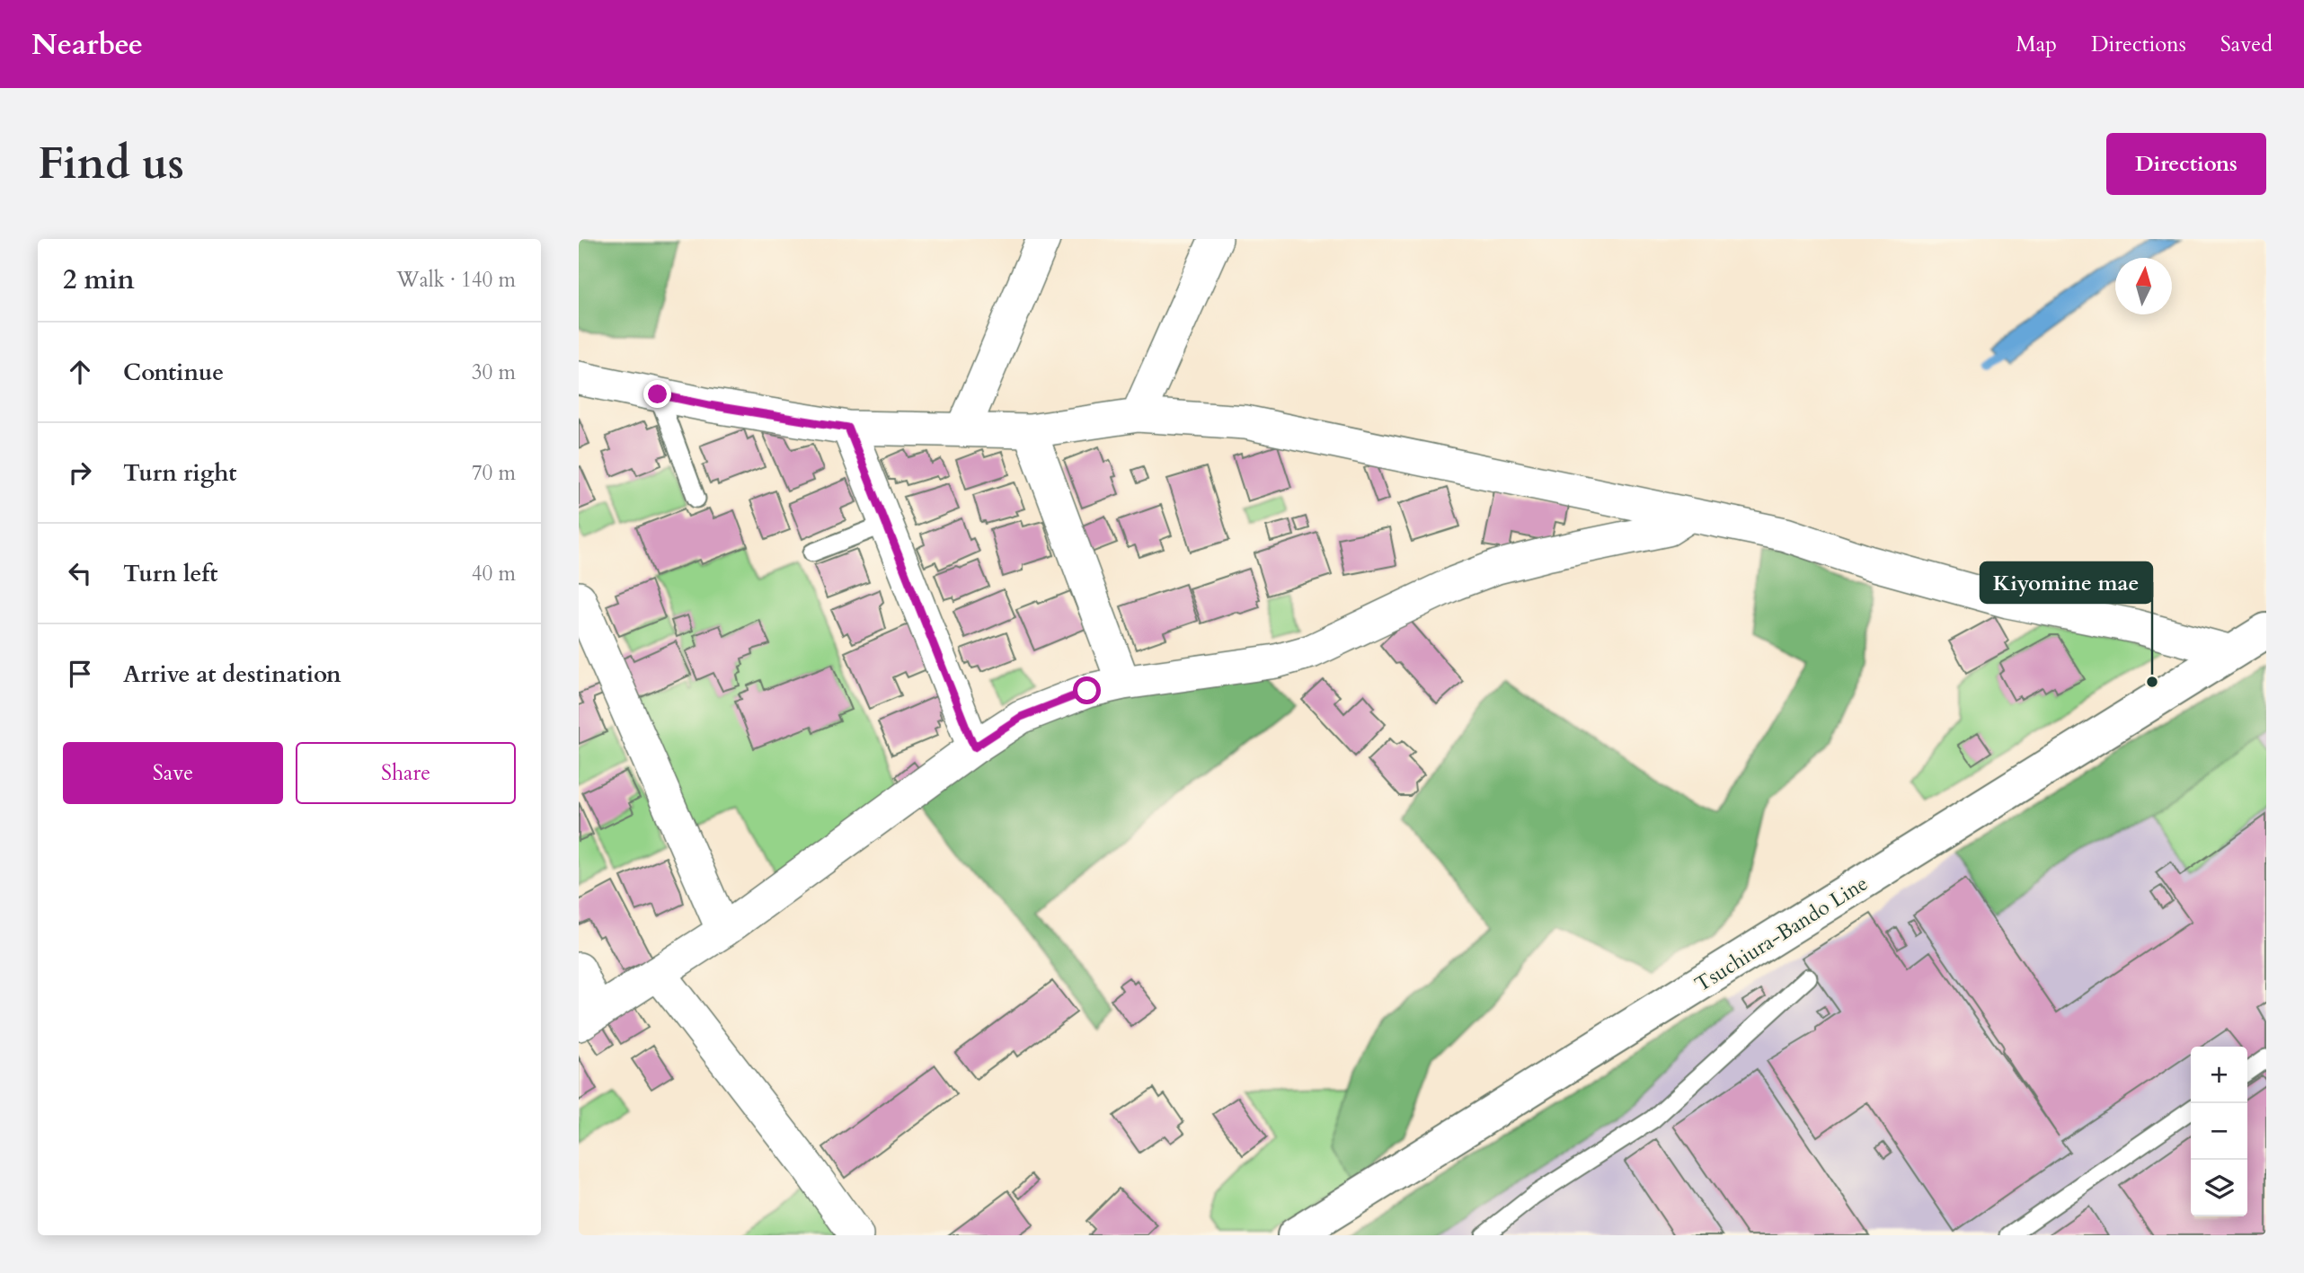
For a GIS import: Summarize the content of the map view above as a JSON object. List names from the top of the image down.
{
  "streets": {
    "main road": ["Tsuchiura-Bando Line"]
  },
  "places": ["Kiyomine mae"],
  "north": "top",
  "page": {
    "header": "Nearbee",
    "nav": ["Map", "Directions", "Saved"],
    "buttons": [
      "Directions",
      ["Save", "Share"]
    ],
    "title": "Find us",
    "heading": ["2 min", "Walk · 140 m"],
    "list": [
      ["Continue", "30 m"],
      ["Turn right", "70 m"],
      ["Turn left", "40 m"],
      "Arrive at destination"
    ],
    "map_buttons": ["+", "−"]
  }
}
